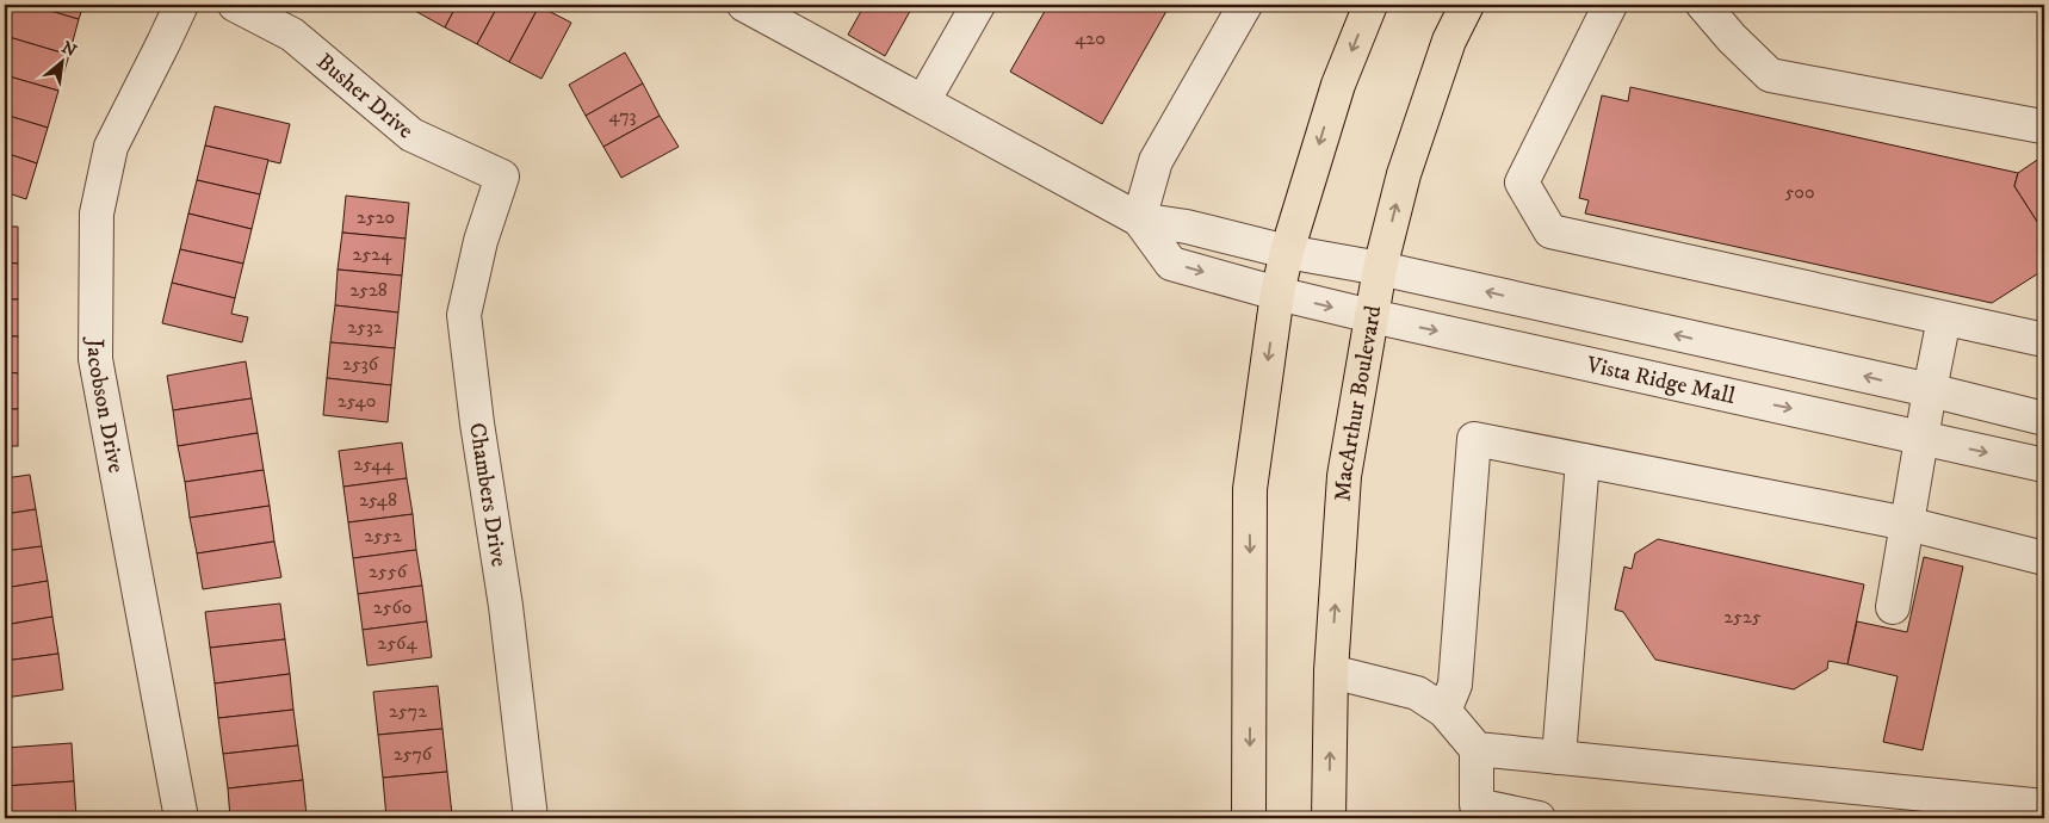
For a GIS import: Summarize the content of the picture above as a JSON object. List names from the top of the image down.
{
  "streets": {
    "main road": ["MacArthur Boulevard"],
    "street": [
      "Busher Drive",
      "Vista Ridge Mall",
      "Jacobson Drive",
      "Chambers Drive"
    ]
  },
  "crossings": [
    ["Busher Drive", "Chambers Drive"],
    ["Vista Ridge Mall", "MacArthur Boulevard"]
  ],
  "house_numbers": [
    "420",
    "473",
    "500",
    "2520",
    "2524",
    "2528",
    "2532",
    "2536",
    "2540",
    "2544",
    "2548",
    "2552",
    "2556",
    "2560",
    "2525",
    "2564",
    "2572",
    "2576"
  ],
  "north": "top right"
}
